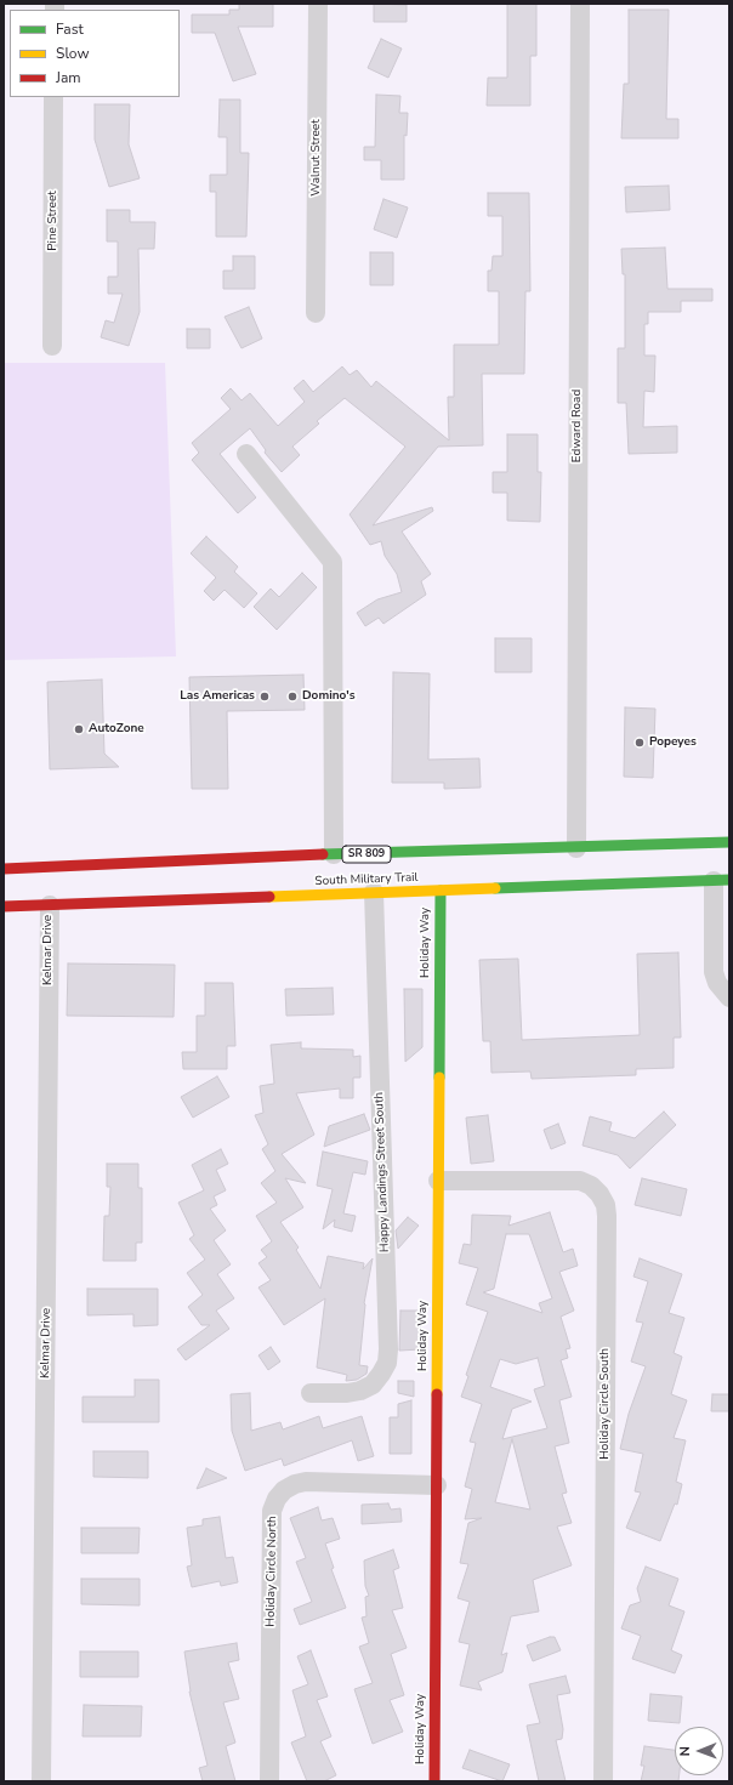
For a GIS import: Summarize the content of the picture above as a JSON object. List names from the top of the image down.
{
  "streets": {
    "main road": ["SR 809", "South Military Trail", "Holiday Way"],
    "street": [
      "Walnut Street",
      "Pine Street",
      "Edward Road",
      "Kelmar Drive",
      "Happy Landings Street South",
      "Holiday Circle South",
      "Holiday Circle North"
    ]
  },
  "crossings": [
    ["Edward Road", "South Military Trail"],
    ["South Military Trail", "Holiday Way"],
    ["South Military Trail", "Kelmar Drive"],
    ["South Military Trail", "Happy Landings Street South"],
    ["Holiday Way", "Holiday Circle South"],
    ["Holiday Way", "Holiday Circle North"]
  ],
  "places": [
    "Las Americas",
    "Domino's",
    "AutoZone",
    "Popeyes"
  ],
  "legend": ["Fast", "Slow", "Jam"],
  "north": "left"
}
